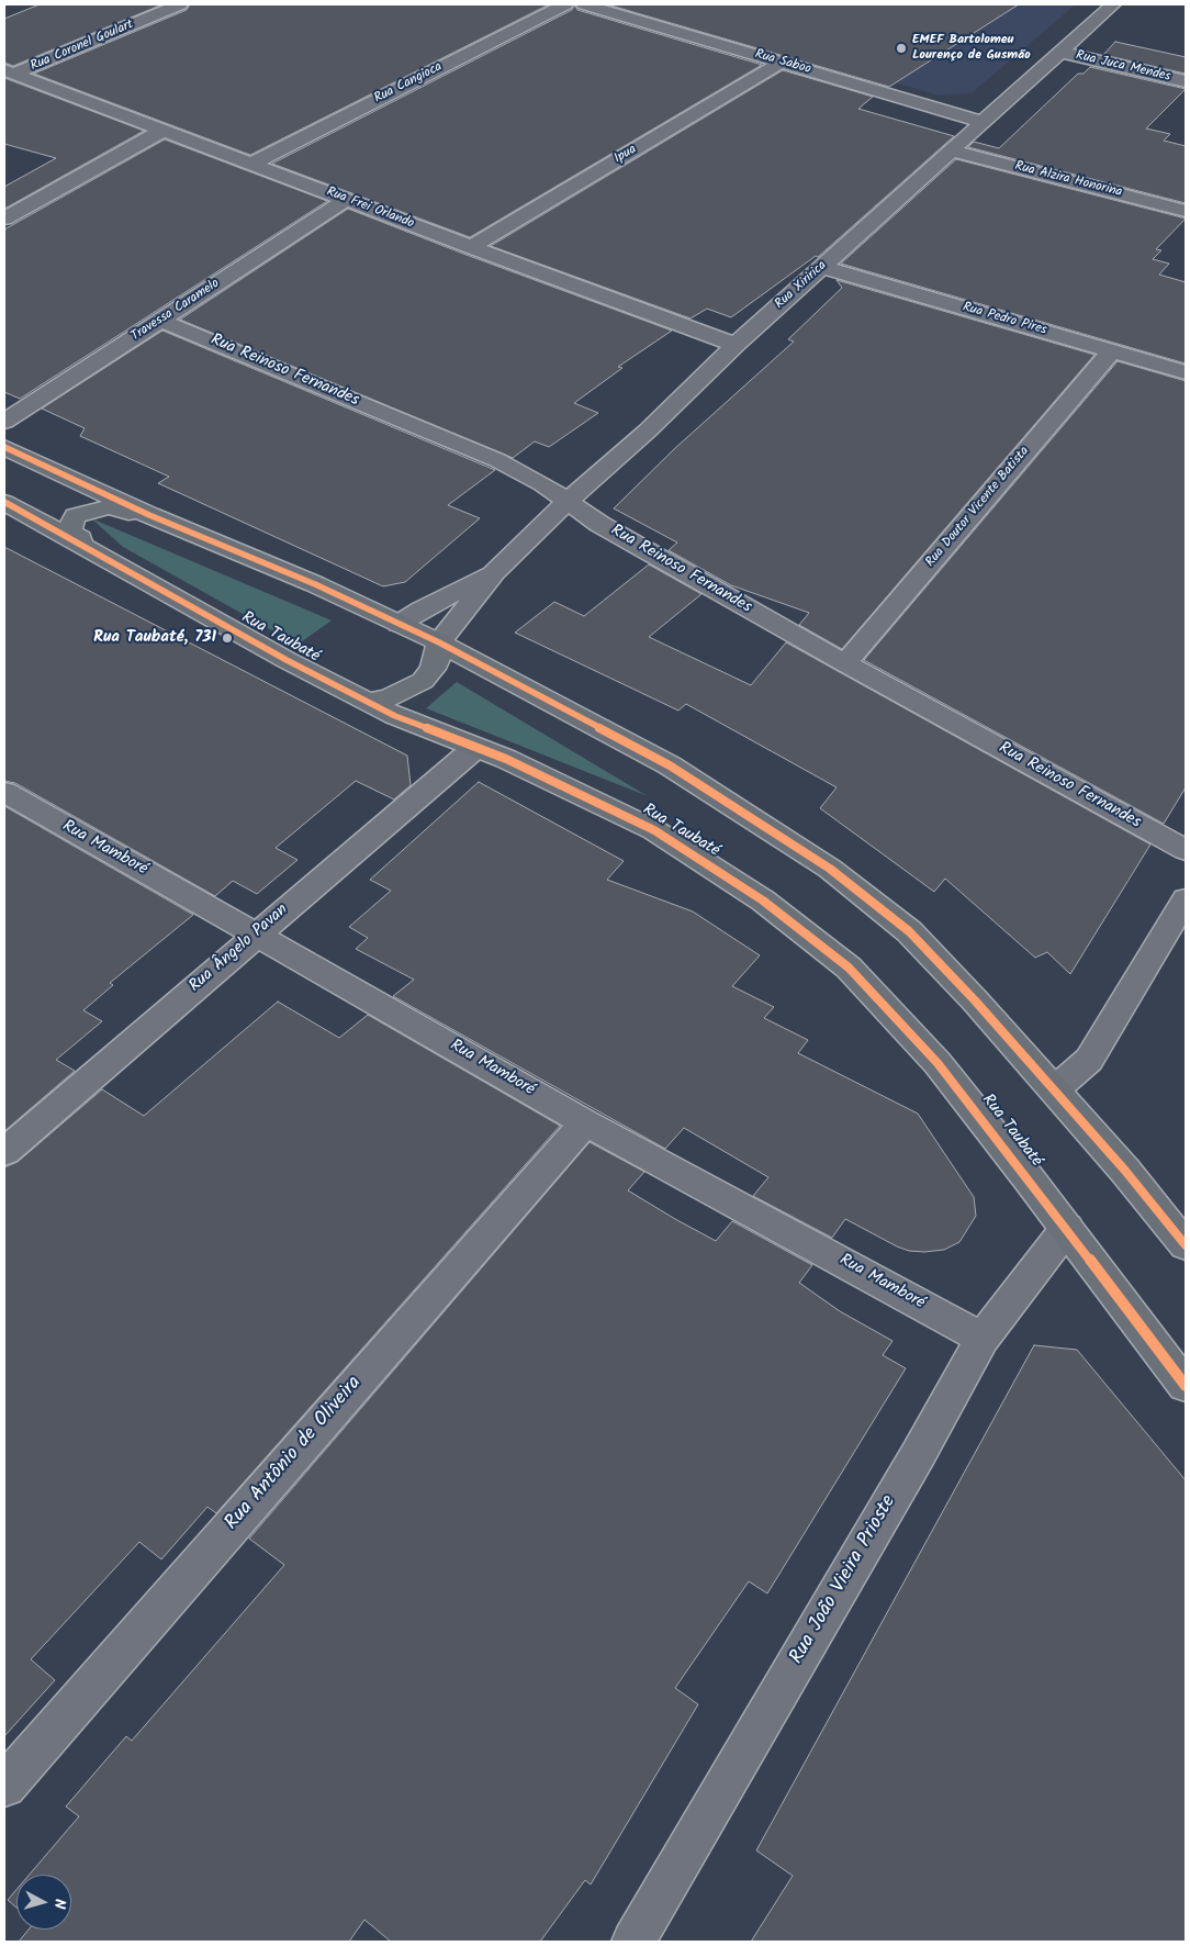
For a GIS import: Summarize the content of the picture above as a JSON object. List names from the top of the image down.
{
  "streets": {
    "main road": ["Rua Taubaté"],
    "street": [
      "Rua Coronel Goulart",
      "Rua Saboo",
      "Rua Juca Mendes",
      "Rua Cangioca",
      "Ipua",
      "Rua Alzira Honorina",
      "Rua Frei Orlando",
      "Rua Xiririca",
      "Travessa Caramelo",
      "Rua Pedro Pires",
      "Rua Reinoso Fernandes",
      "Rua Doutor Vicente Batista",
      "Rua Mamboré",
      "Rua Ângelo Pavan",
      "Rua Antônio de Oliveira",
      "Rua João Vieira Prioste"
    ]
  },
  "crossings": [
    ["Rua Coronel Goulart", "Rua Frei Orlando"],
    ["Rua Saboo", "Ipua"],
    ["Rua Saboo", "Rua Xiririca"],
    ["Rua Juca Mendes", "Rua Xiririca"],
    ["Rua Cangioca", "Rua Frei Orlando"],
    ["Ipua", "Rua Frei Orlando"],
    ["Rua Alzira Honorina", "Rua Xiririca"],
    ["Rua Frei Orlando", "Rua Xiririca"],
    ["Rua Frei Orlando", "Travessa Caramelo"],
    ["Rua Xiririca", "Rua Pedro Pires"],
    ["Rua Xiririca", "Rua Reinoso Fernandes"],
    ["Travessa Caramelo", "Rua Reinoso Fernandes"],
    ["Rua Pedro Pires", "Rua Doutor Vicente Batista"],
    ["Rua Reinoso Fernandes", "Rua Doutor Vicente Batista"],
    ["Rua Taubaté", "Rua Ângelo Pavan"],
    ["Rua Taubaté", "Rua João Vieira Prioste"],
    ["Rua Mamboré", "Rua Ângelo Pavan"],
    ["Rua Mamboré", "Rua Antônio de Oliveira"],
    ["Rua Mamboré", "Rua João Vieira Prioste"]
  ],
  "places": ["EMEF Bartolomeu Lourenço de Gusmão", "Rua Taubaté, 731"],
  "north": "right"
}
